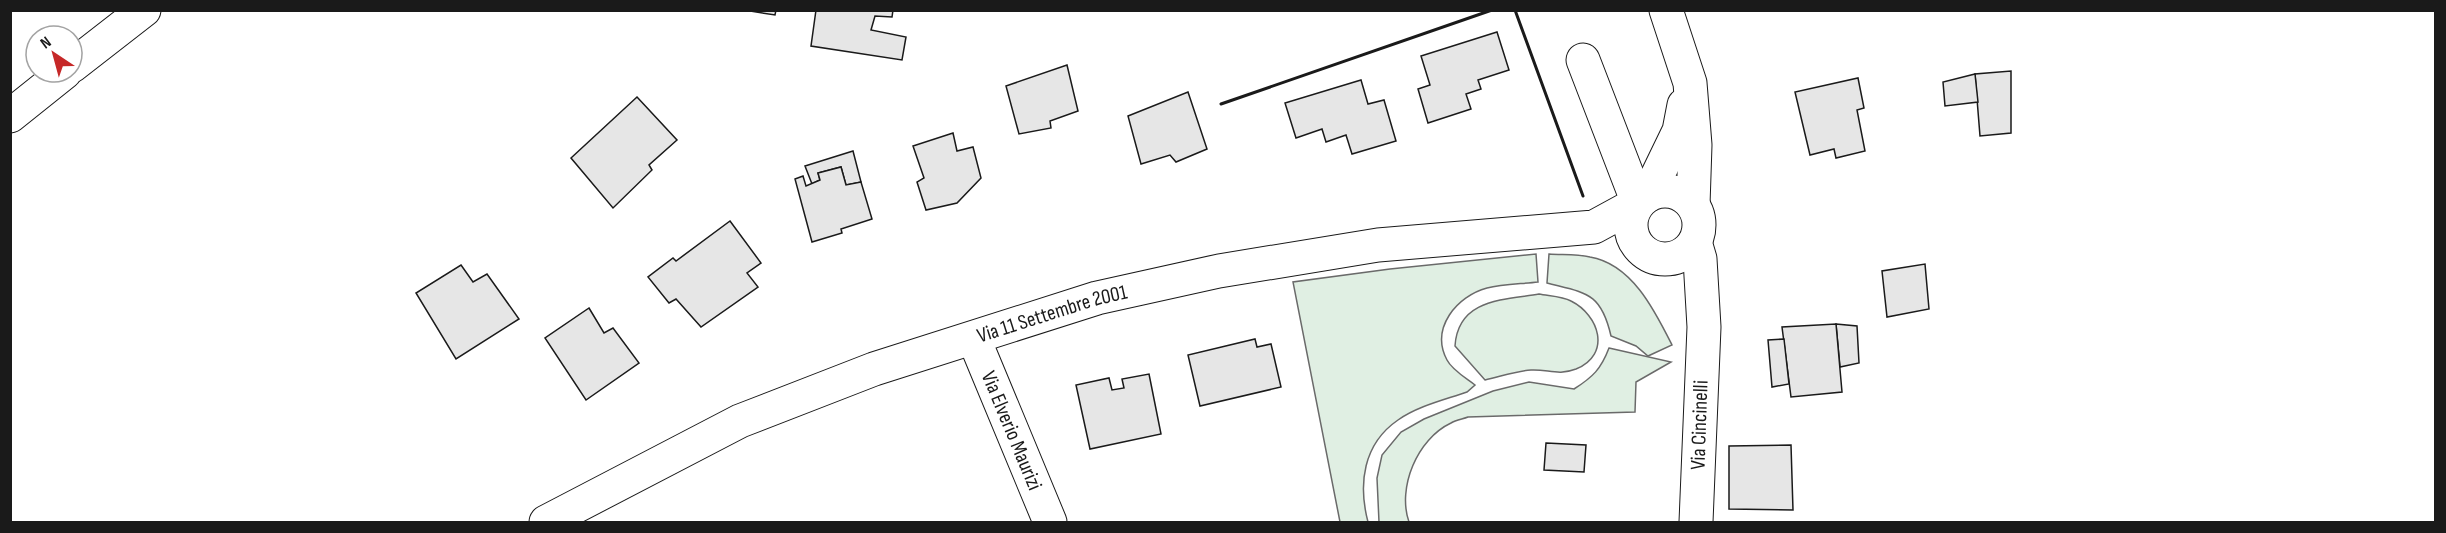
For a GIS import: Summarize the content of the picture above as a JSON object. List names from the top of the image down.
{
  "streets": {
    "street": ["Via 11 Settembre 2001", "Via Cincinelli", "Via Elverio Maurizi"]
  },
  "crossings": [
    ["Via 11 Settembre 2001", "Via Cincinelli"],
    ["Via 11 Settembre 2001", "Via Elverio Maurizi"]
  ],
  "north": "top left"
}
